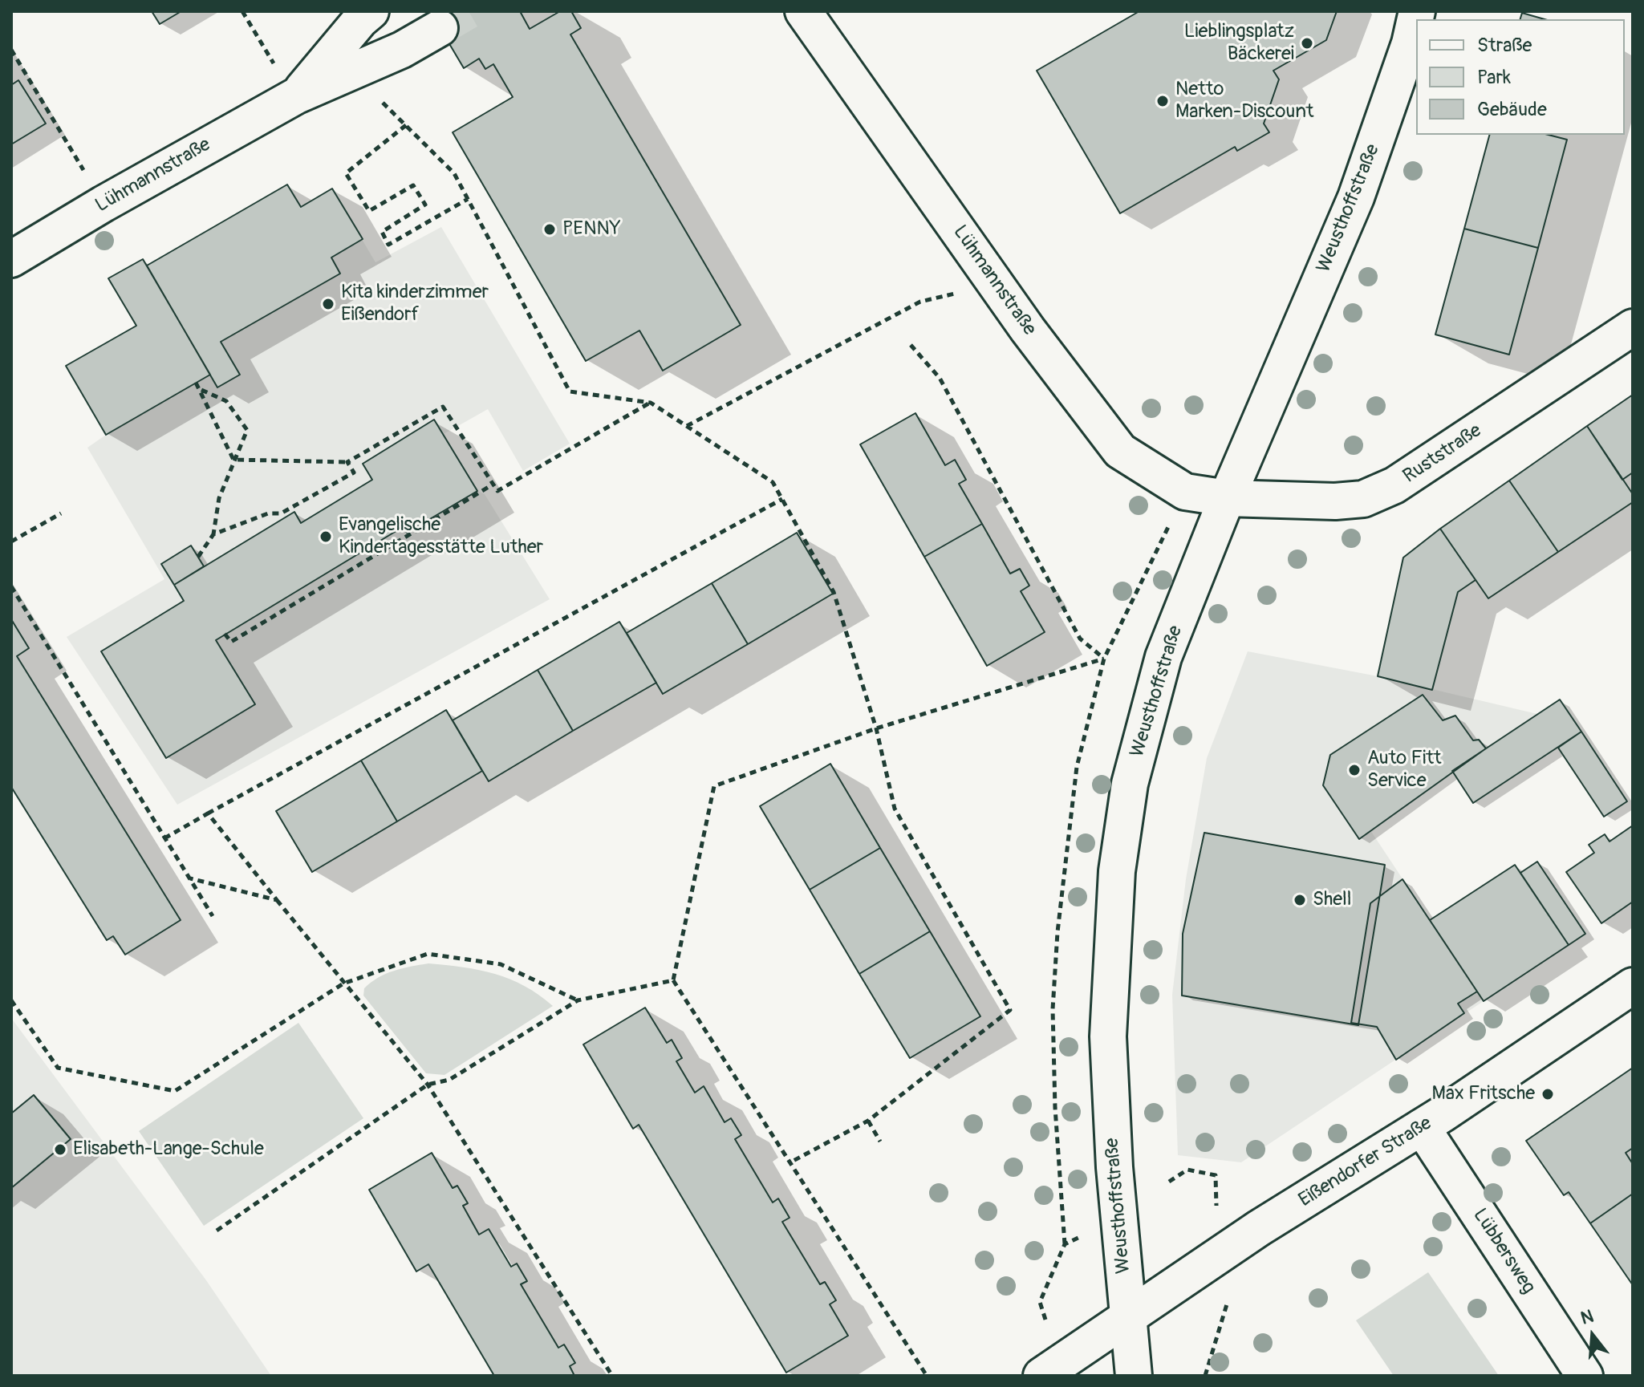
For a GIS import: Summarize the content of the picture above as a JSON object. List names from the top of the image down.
{
  "streets": {
    "street": [
      "Lühmannstraße",
      "Weusthoffstraße",
      "Ruststraße",
      "Eißendorfer Straße",
      "Lübbersweg"
    ]
  },
  "crossings": [
    ["Lühmannstraße", "Weusthoffstraße"],
    ["Lühmannstraße", "Ruststraße"],
    ["Weusthoffstraße", "Ruststraße"],
    ["Weusthoffstraße", "Eißendorfer Straße"],
    ["Eißendorfer Straße", "Lübbersweg"]
  ],
  "places": [
    "Lieblingsplatz Bäckerei",
    "Netto Marken-Discount",
    "PENNY",
    "Kita kinderzimmer Eißendorf",
    "Evangelische Kindertagesstätte Luther",
    "Auto Fitt Service",
    "Shell",
    "Max Fritsche",
    "Elisabeth-Lange-Schule"
  ],
  "legend": ["Straße", "Park", "Gebäude"],
  "north": "top"
}
